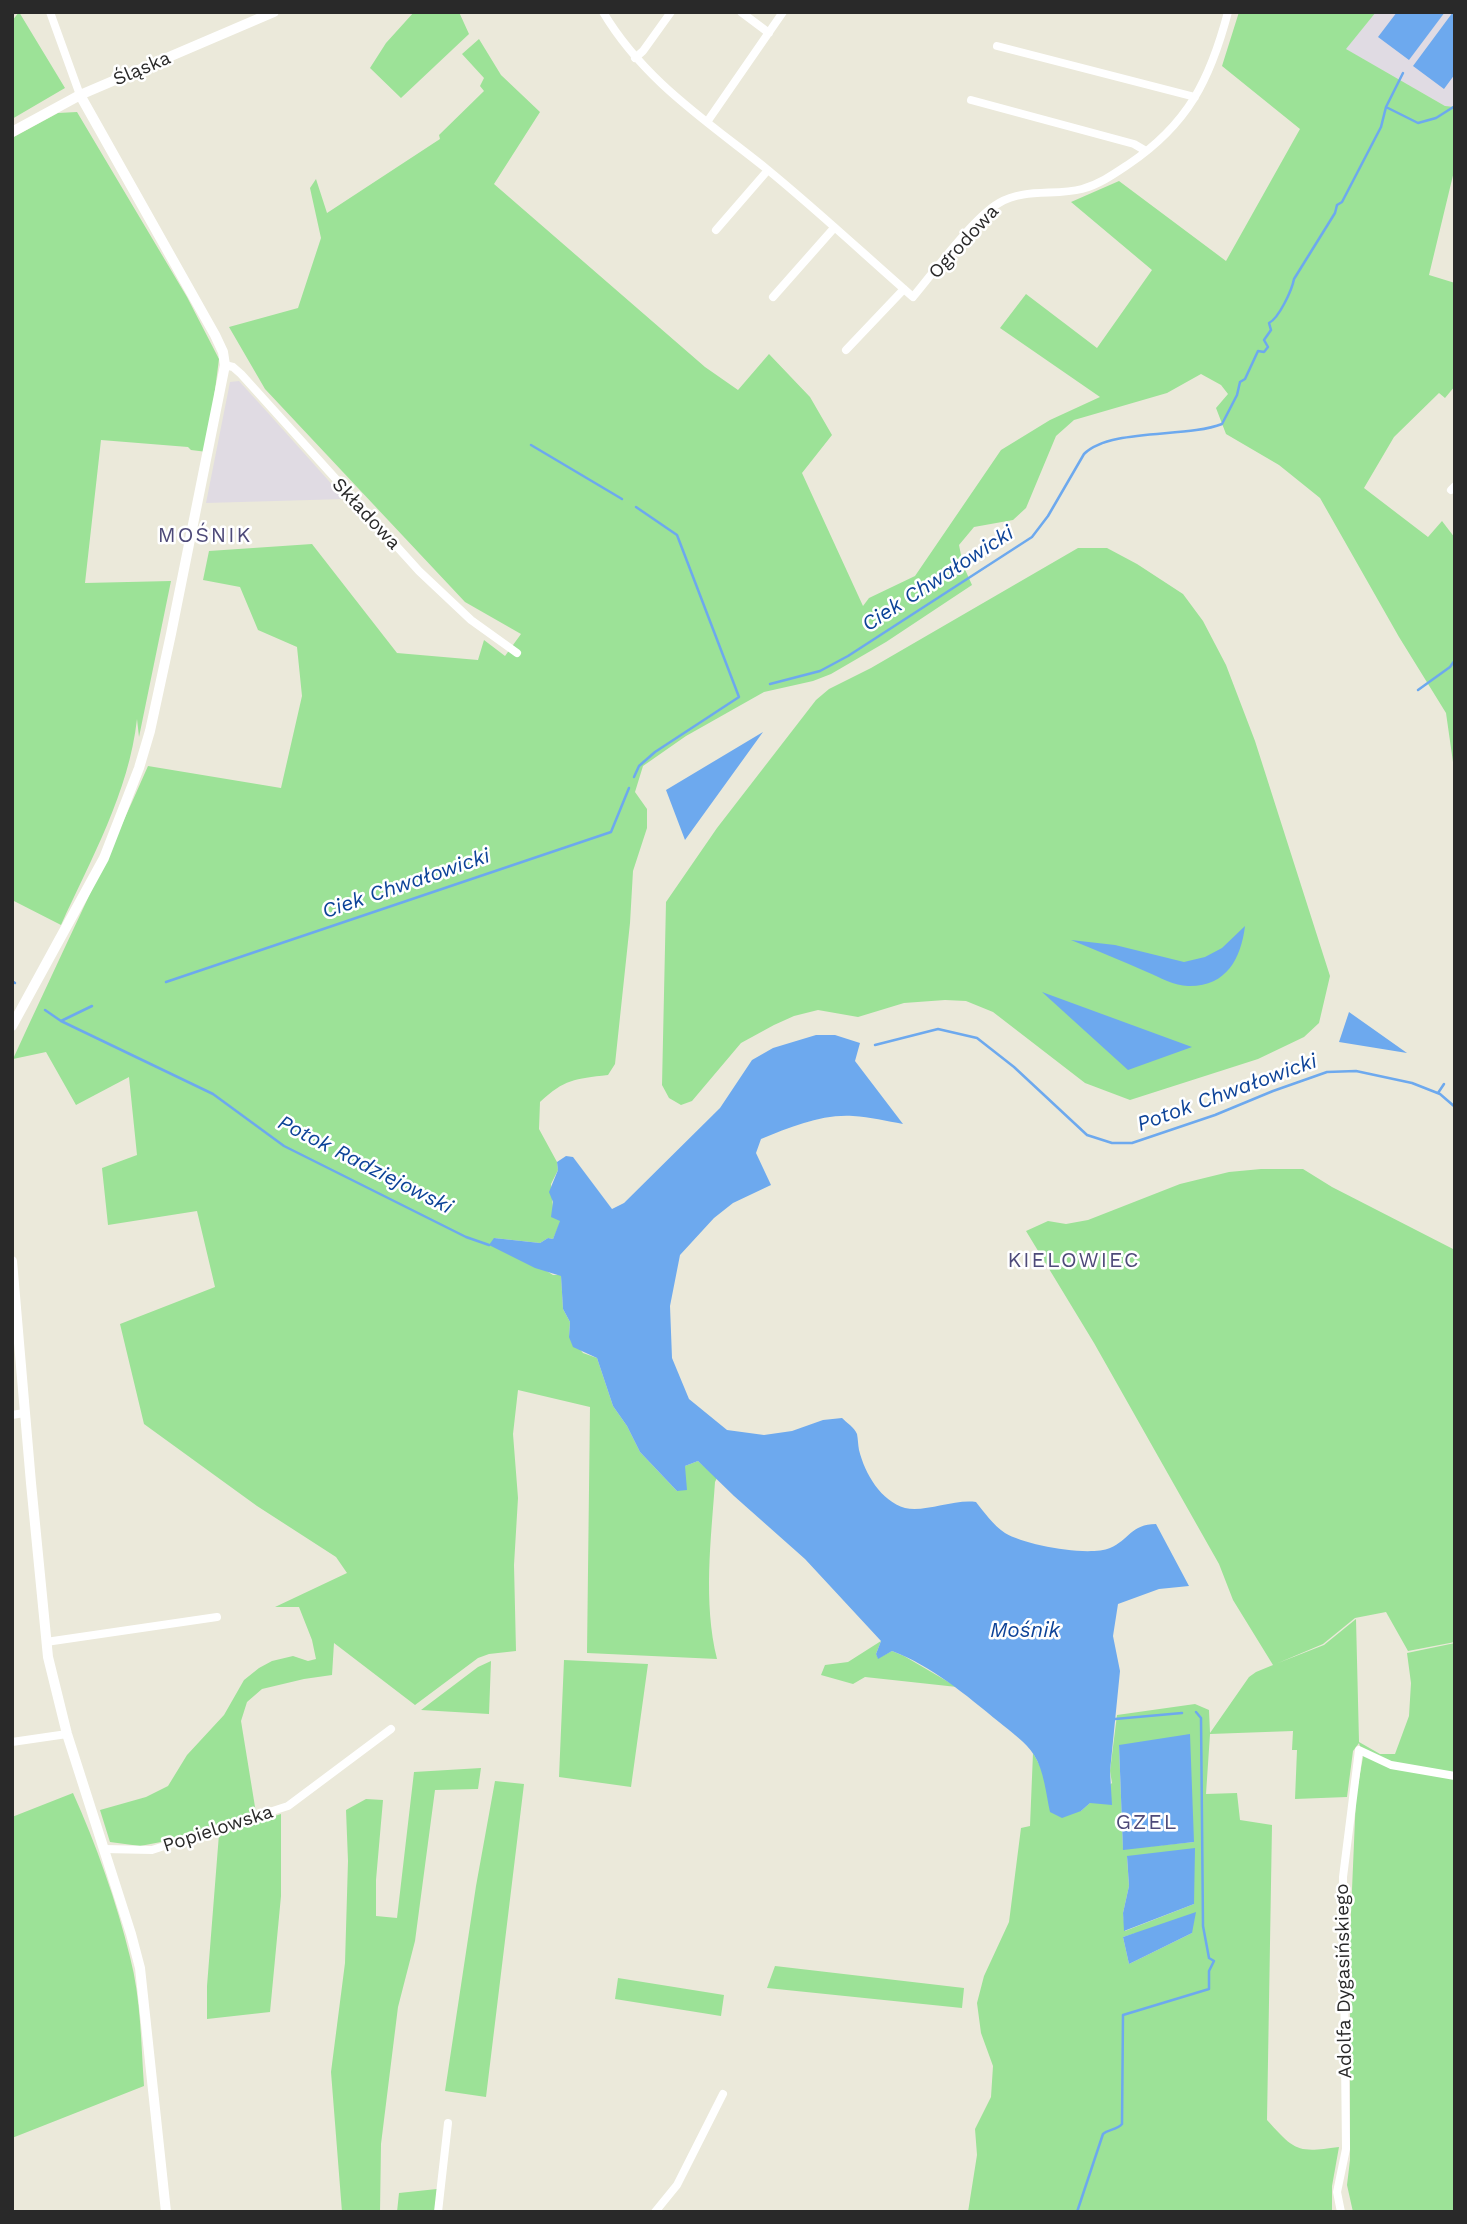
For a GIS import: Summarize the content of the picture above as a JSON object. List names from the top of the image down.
{
  "streets": {
    "street": [
      "Śląska",
      "Ogrodowa",
      "Składowa",
      "Popielowska",
      "Adolfa Dygasińskiego"
    ]
  },
  "districts": ["MOŚNIK", "KIELOWIEC", "GZEL"],
  "water": [
    "Ciek Chwałowicki",
    "Potok Chwałowicki",
    "Potok Radziejowski",
    "Mośnik"
  ]
}
